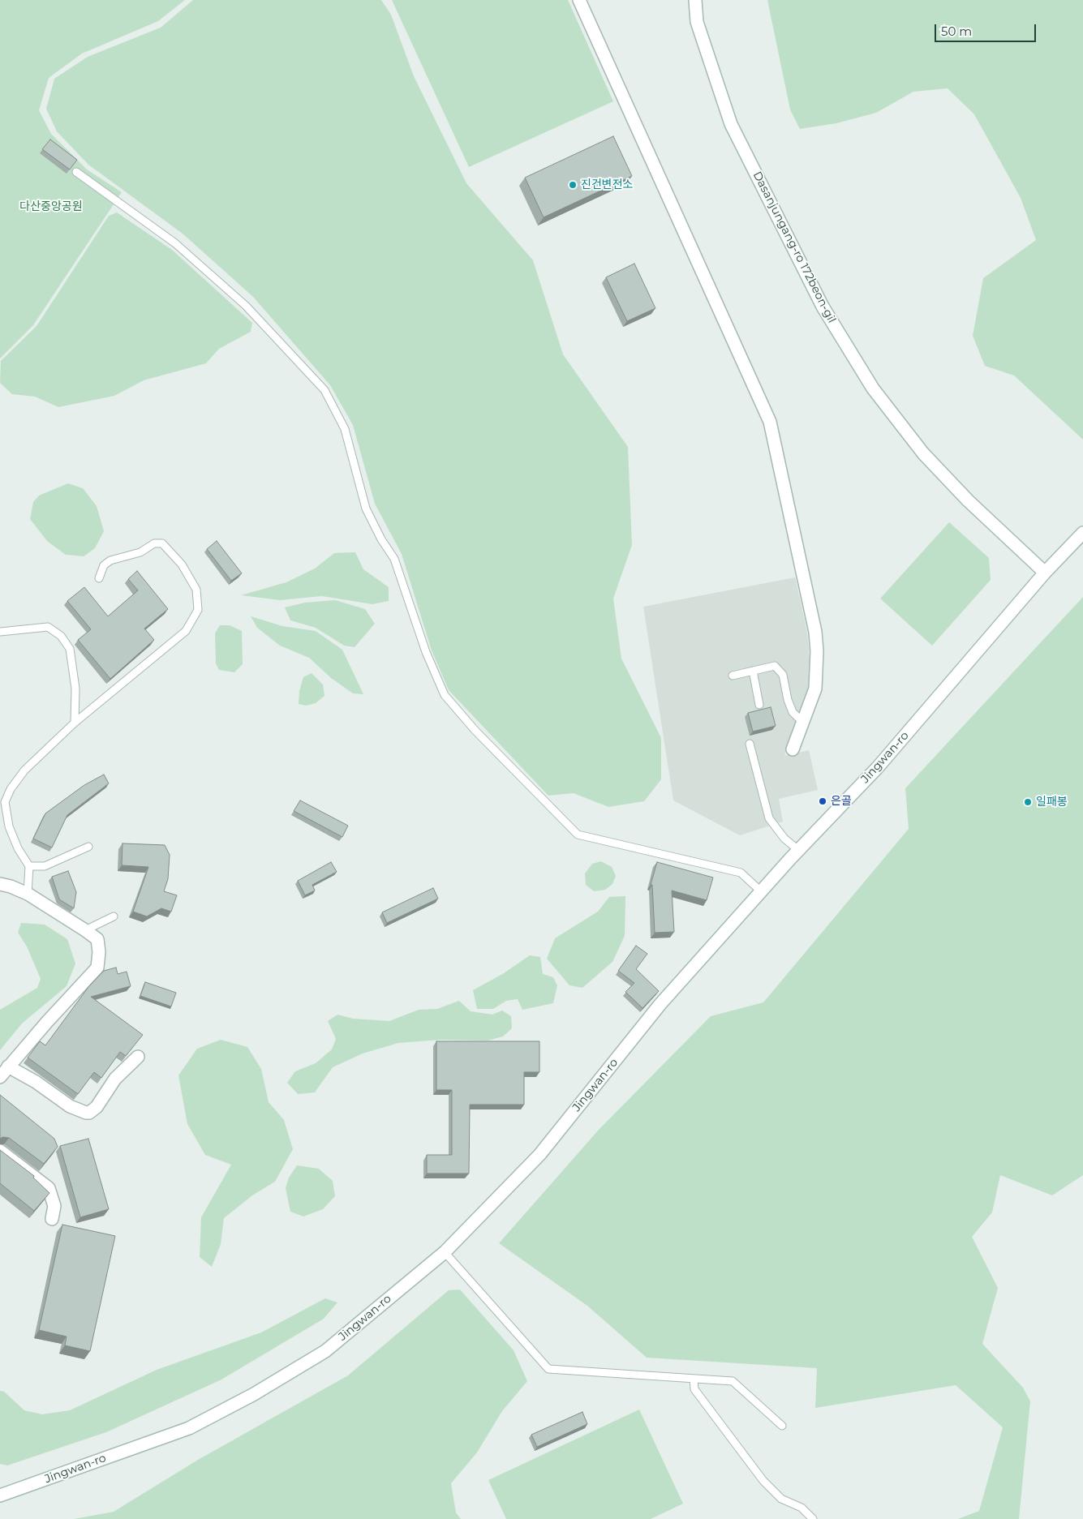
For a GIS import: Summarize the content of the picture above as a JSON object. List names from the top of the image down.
{
  "streets": {
    "street": ["Dasanjungang-ro 172beon-gil", "Jingwan-ro"]
  },
  "crossings": [
    ["Dasanjungang-ro 172beon-gil", "Jingwan-ro"]
  ],
  "parks": ["다산중앙공원"],
  "places": ["진건변전소", "은골", "일패봉"],
  "scale_bar": "50 m"
}
